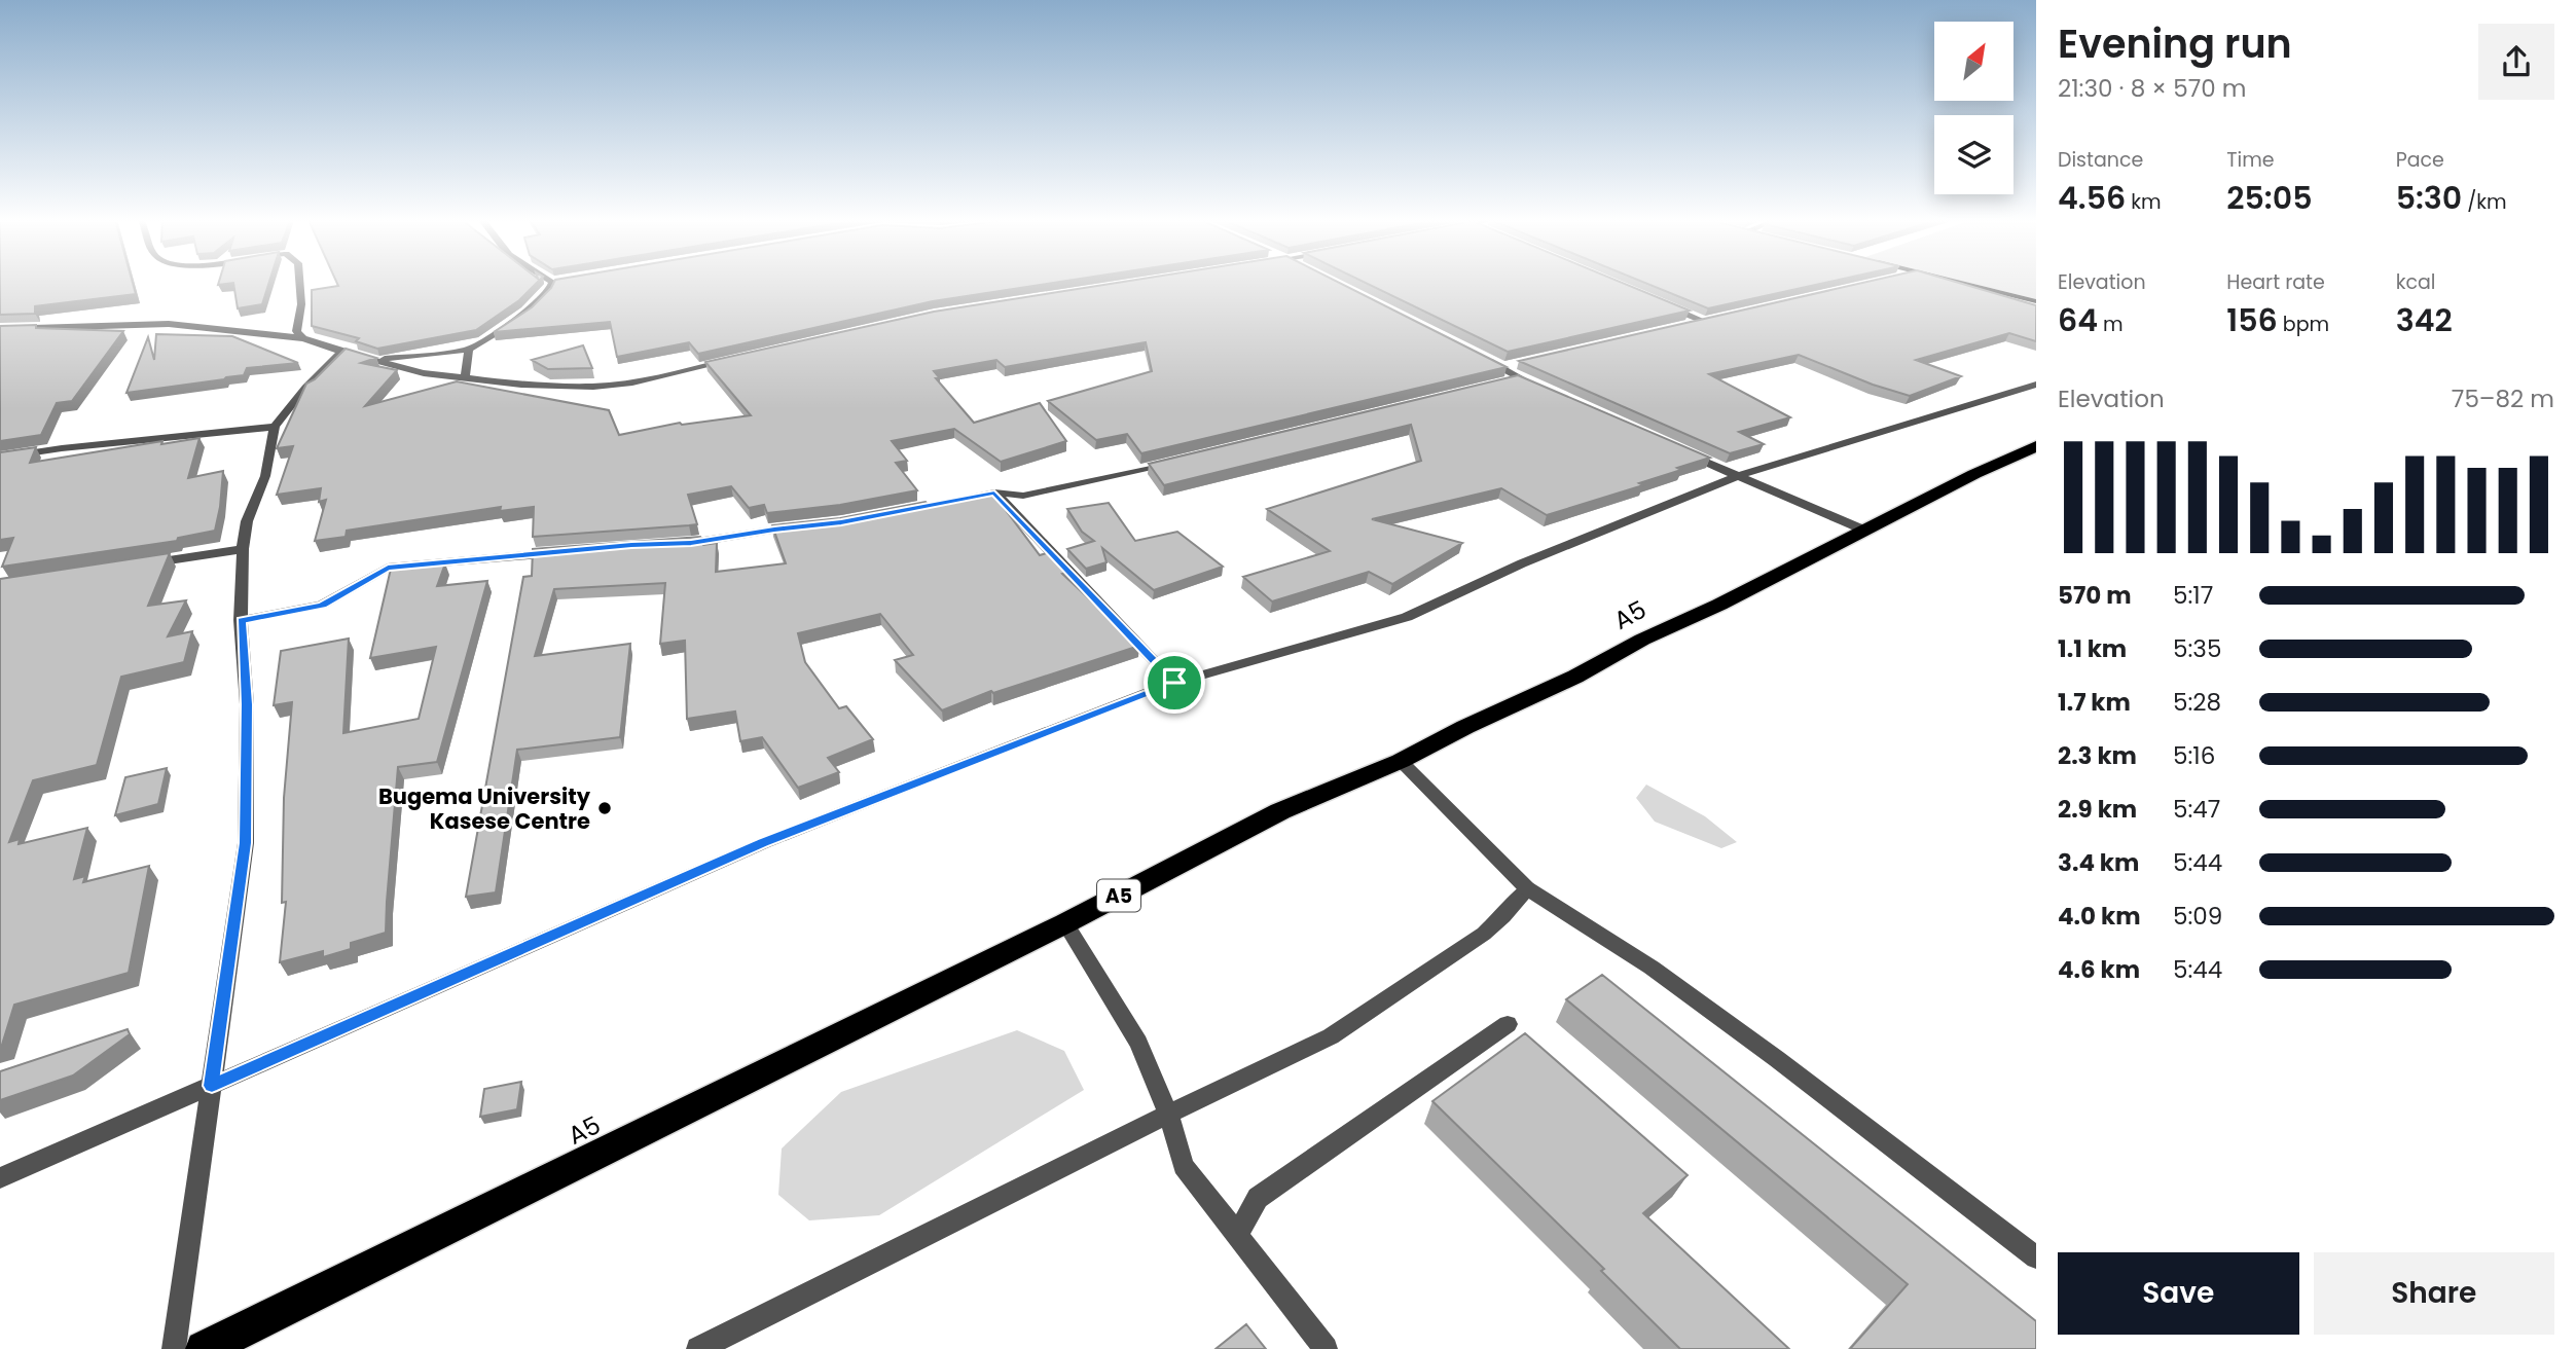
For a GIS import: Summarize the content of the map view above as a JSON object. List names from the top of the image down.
{
  "streets": {
    "highway": ["A5"]
  },
  "places": ["Bugema University Kasese Centre"],
  "north": "top right",
  "page": {
    "heading": ["Evening run", "21:30 · 8 × 570 m"],
    "stats": [
      ["Distance", "4.56 km"],
      ["Time", "25:05"],
      ["Pace", "5:30 /km"],
      ["Elevation", "64 m"],
      ["Heart rate", "156 bpm"],
      ["kcal", "342"]
    ],
    "chart": ["Elevation", "75–82 m"],
    "list": [
      {
        "name": "570 m",
        "note": "5:17"
      },
      {
        "name": "1.1 km",
        "note": "5:35"
      },
      {
        "name": "1.7 km",
        "note": "5:28"
      },
      {
        "name": "2.3 km",
        "note": "5:16"
      },
      {
        "name": "2.9 km",
        "note": "5:47"
      },
      {
        "name": "3.4 km",
        "note": "5:44"
      },
      {
        "name": "4.0 km",
        "note": "5:09"
      },
      {
        "name": "4.6 km",
        "note": "5:44"
      }
    ],
    "buttons": ["Save", "Share"]
  }
}
